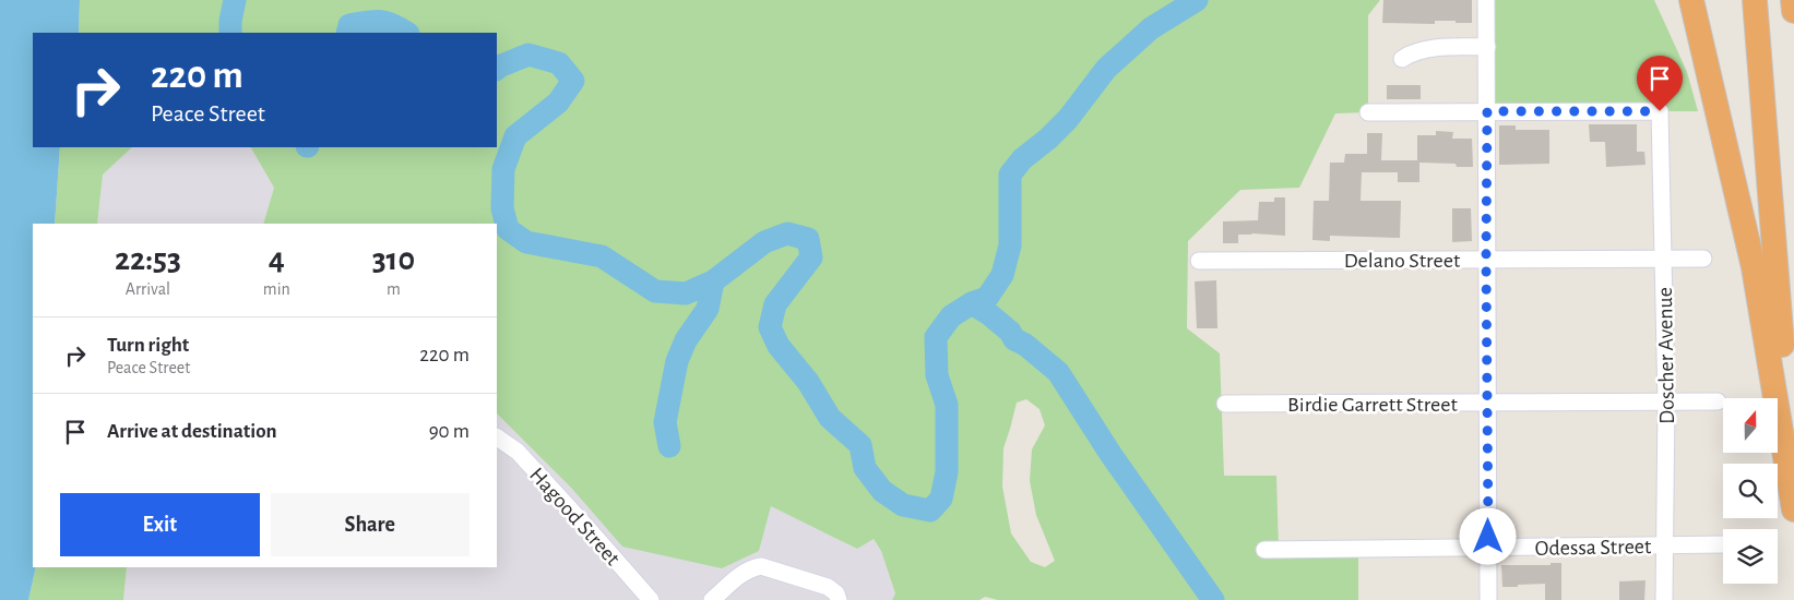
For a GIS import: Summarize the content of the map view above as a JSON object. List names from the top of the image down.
{
  "streets": {
    "street": [
      "Delano Street",
      "Doscher Avenue",
      "Birdie Garrett Street",
      "Hagood Street",
      "Odessa Street"
    ]
  },
  "crossings": [
    ["Delano Street", "Doscher Avenue"],
    ["Doscher Avenue", "Birdie Garrett Street"],
    ["Doscher Avenue", "Odessa Street"]
  ],
  "north": "top",
  "page": {
    "turn": ["220 m", "Peace Street"],
    "eta": [
      "22:53",
      "Arrival",
      "4",
      "min",
      "310",
      "m"
    ],
    "list": [
      {
        "name": "Turn right",
        "note": "Peace Street",
        "value": "220 m"
      },
      {
        "name": "Arrive at destination",
        "value": "90 m"
      }
    ],
    "buttons": ["Exit", "Share"]
  }
}
